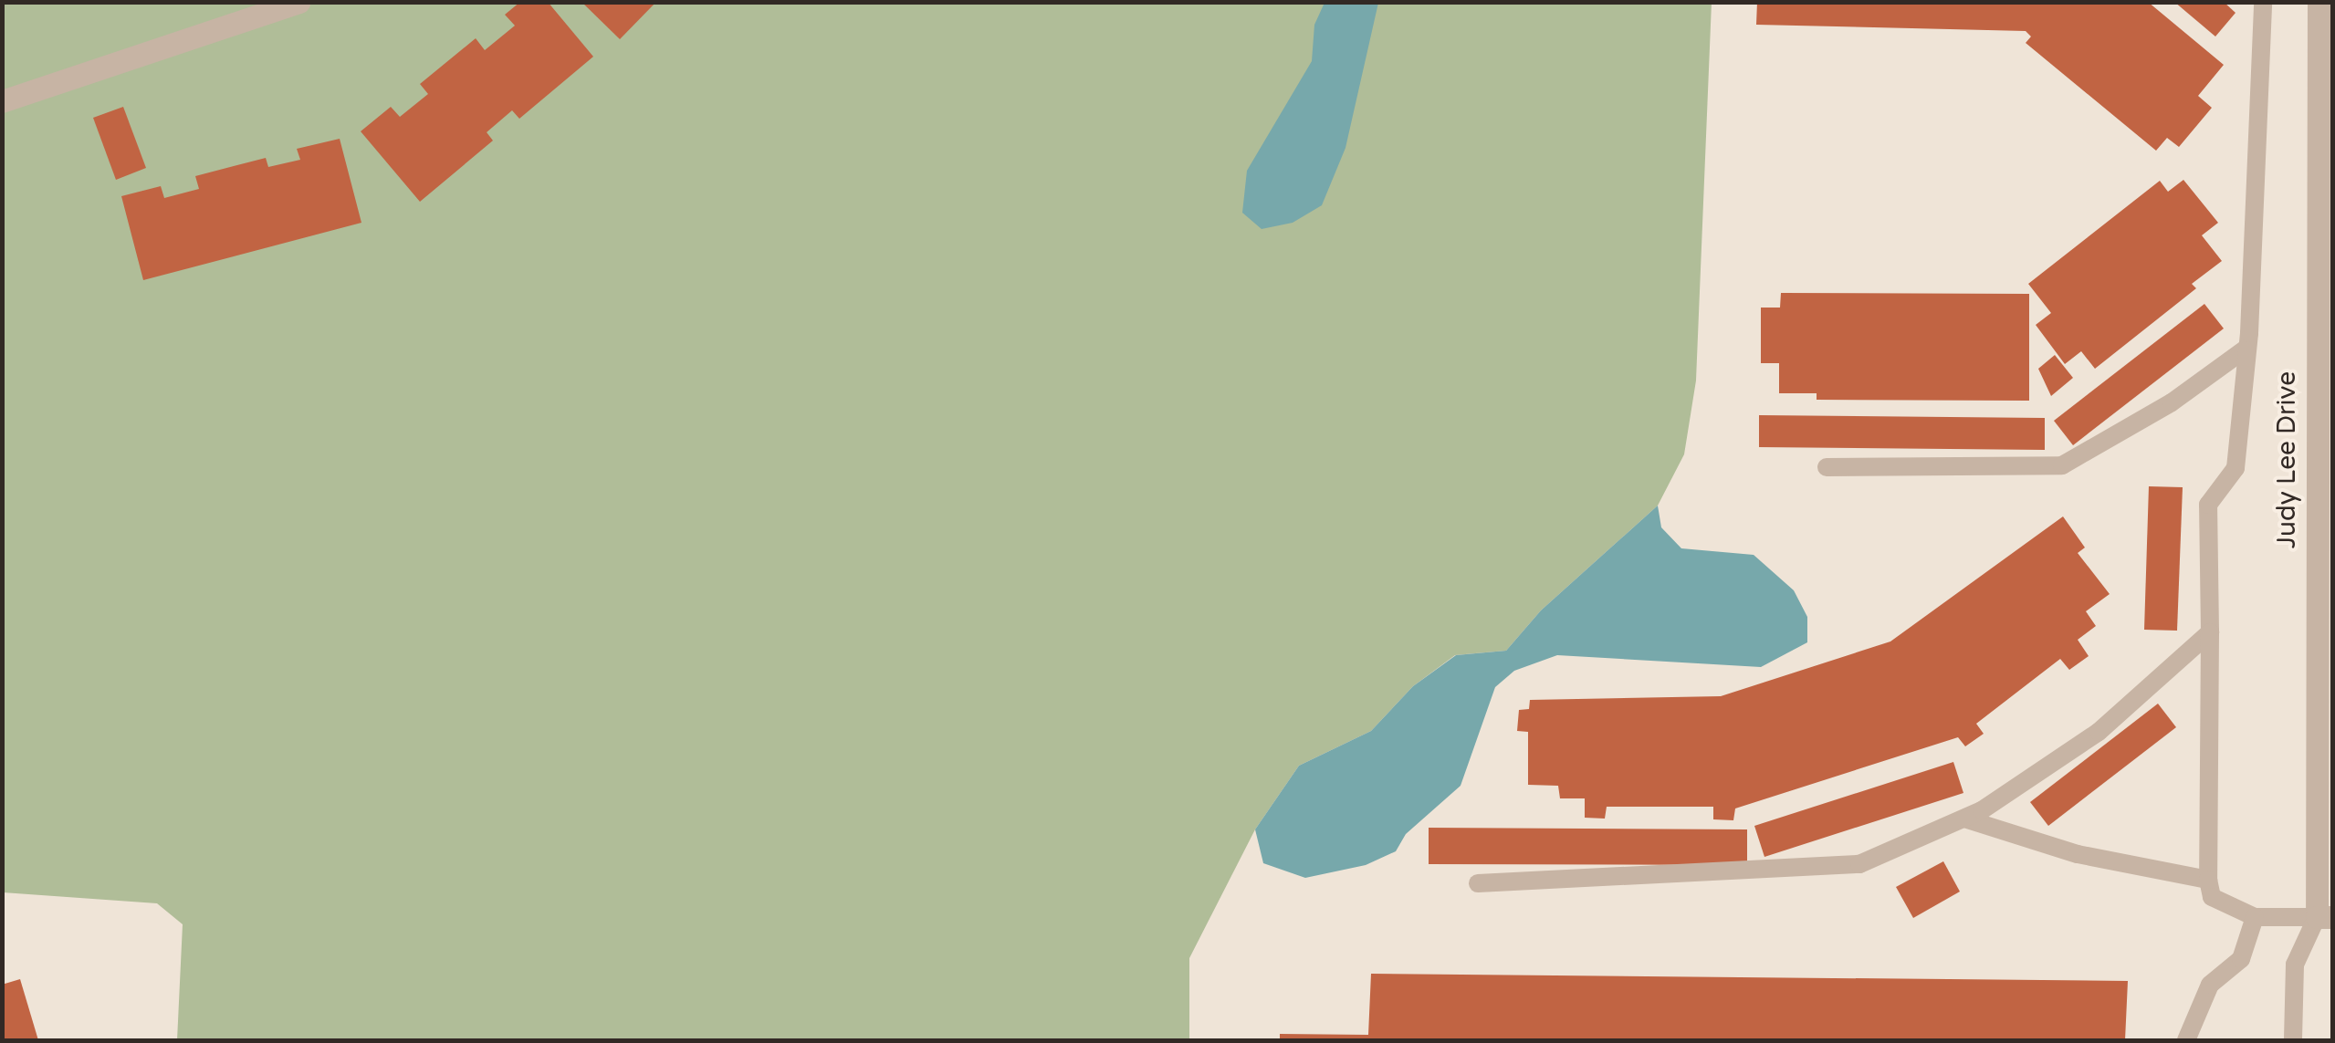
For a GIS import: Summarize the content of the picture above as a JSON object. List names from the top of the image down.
{
  "streets": {
    "street": ["Judy Lee Drive"]
  }
}
